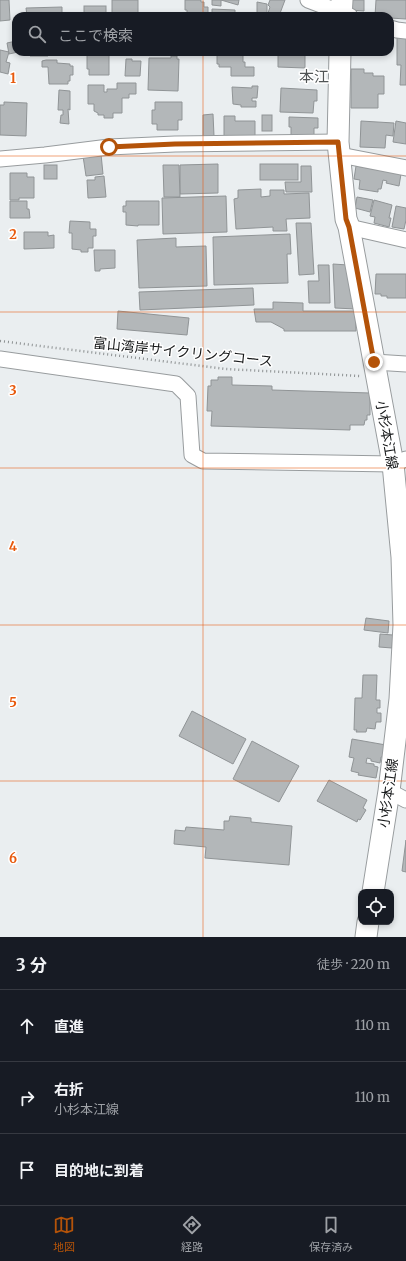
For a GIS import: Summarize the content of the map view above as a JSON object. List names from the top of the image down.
{
  "streets": {
    "main road": ["小杉本江線"],
    "path": ["富山湾岸サイクリングコース"]
  },
  "crossings": [
    ["富山湾岸サイクリングコース", "小杉本江線"]
  ],
  "districts": ["本江"],
  "page": {
    "search": "ここで検索",
    "heading": ["3 分", "徒歩 · 220 m"],
    "list": [
      ["直進", "110 m"],
      ["右折", "小杉本江線", "110 m"],
      "目的地に到着"
    ],
    "nav": ["地図", "経路", "保存済み"]
  },
  "grid": {
    "rows": [
      "1",
      "2",
      "3",
      "4",
      "5",
      "6"
    ]
  }
}
